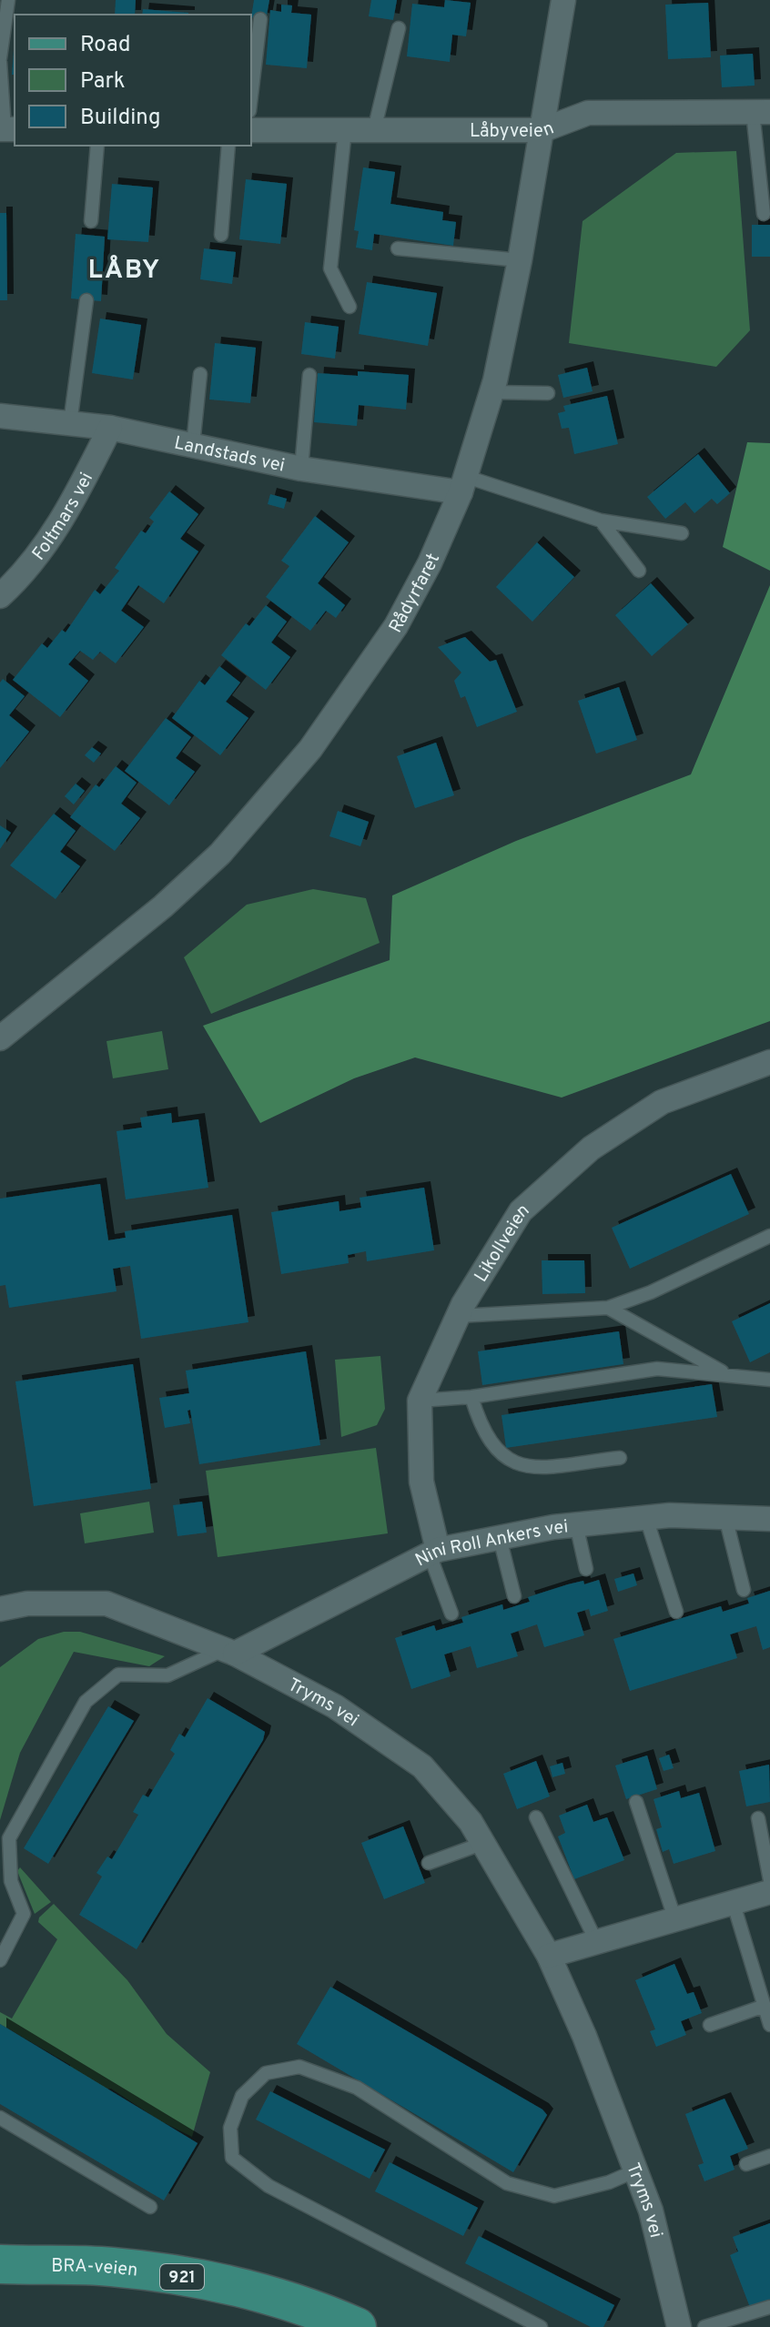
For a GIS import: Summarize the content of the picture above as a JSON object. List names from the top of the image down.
{
  "streets": {
    "main road": ["BRA-veien", "921"],
    "street": [
      "Låbyveien",
      "Landstads vei",
      "Foltmars vei",
      "Rådyrfaret",
      "Likollveien",
      "Nini Roll Ankers vei",
      "Tryms vei"
    ]
  },
  "crossings": [
    ["Låbyveien", "Rådyrfaret"],
    ["Landstads vei", "Foltmars vei"],
    ["Landstads vei", "Rådyrfaret"],
    ["Likollveien", "Nini Roll Ankers vei"],
    ["Nini Roll Ankers vei", "Tryms vei"]
  ],
  "districts": ["LÅBY"],
  "legend": ["Road", "Park", "Building"]
}
